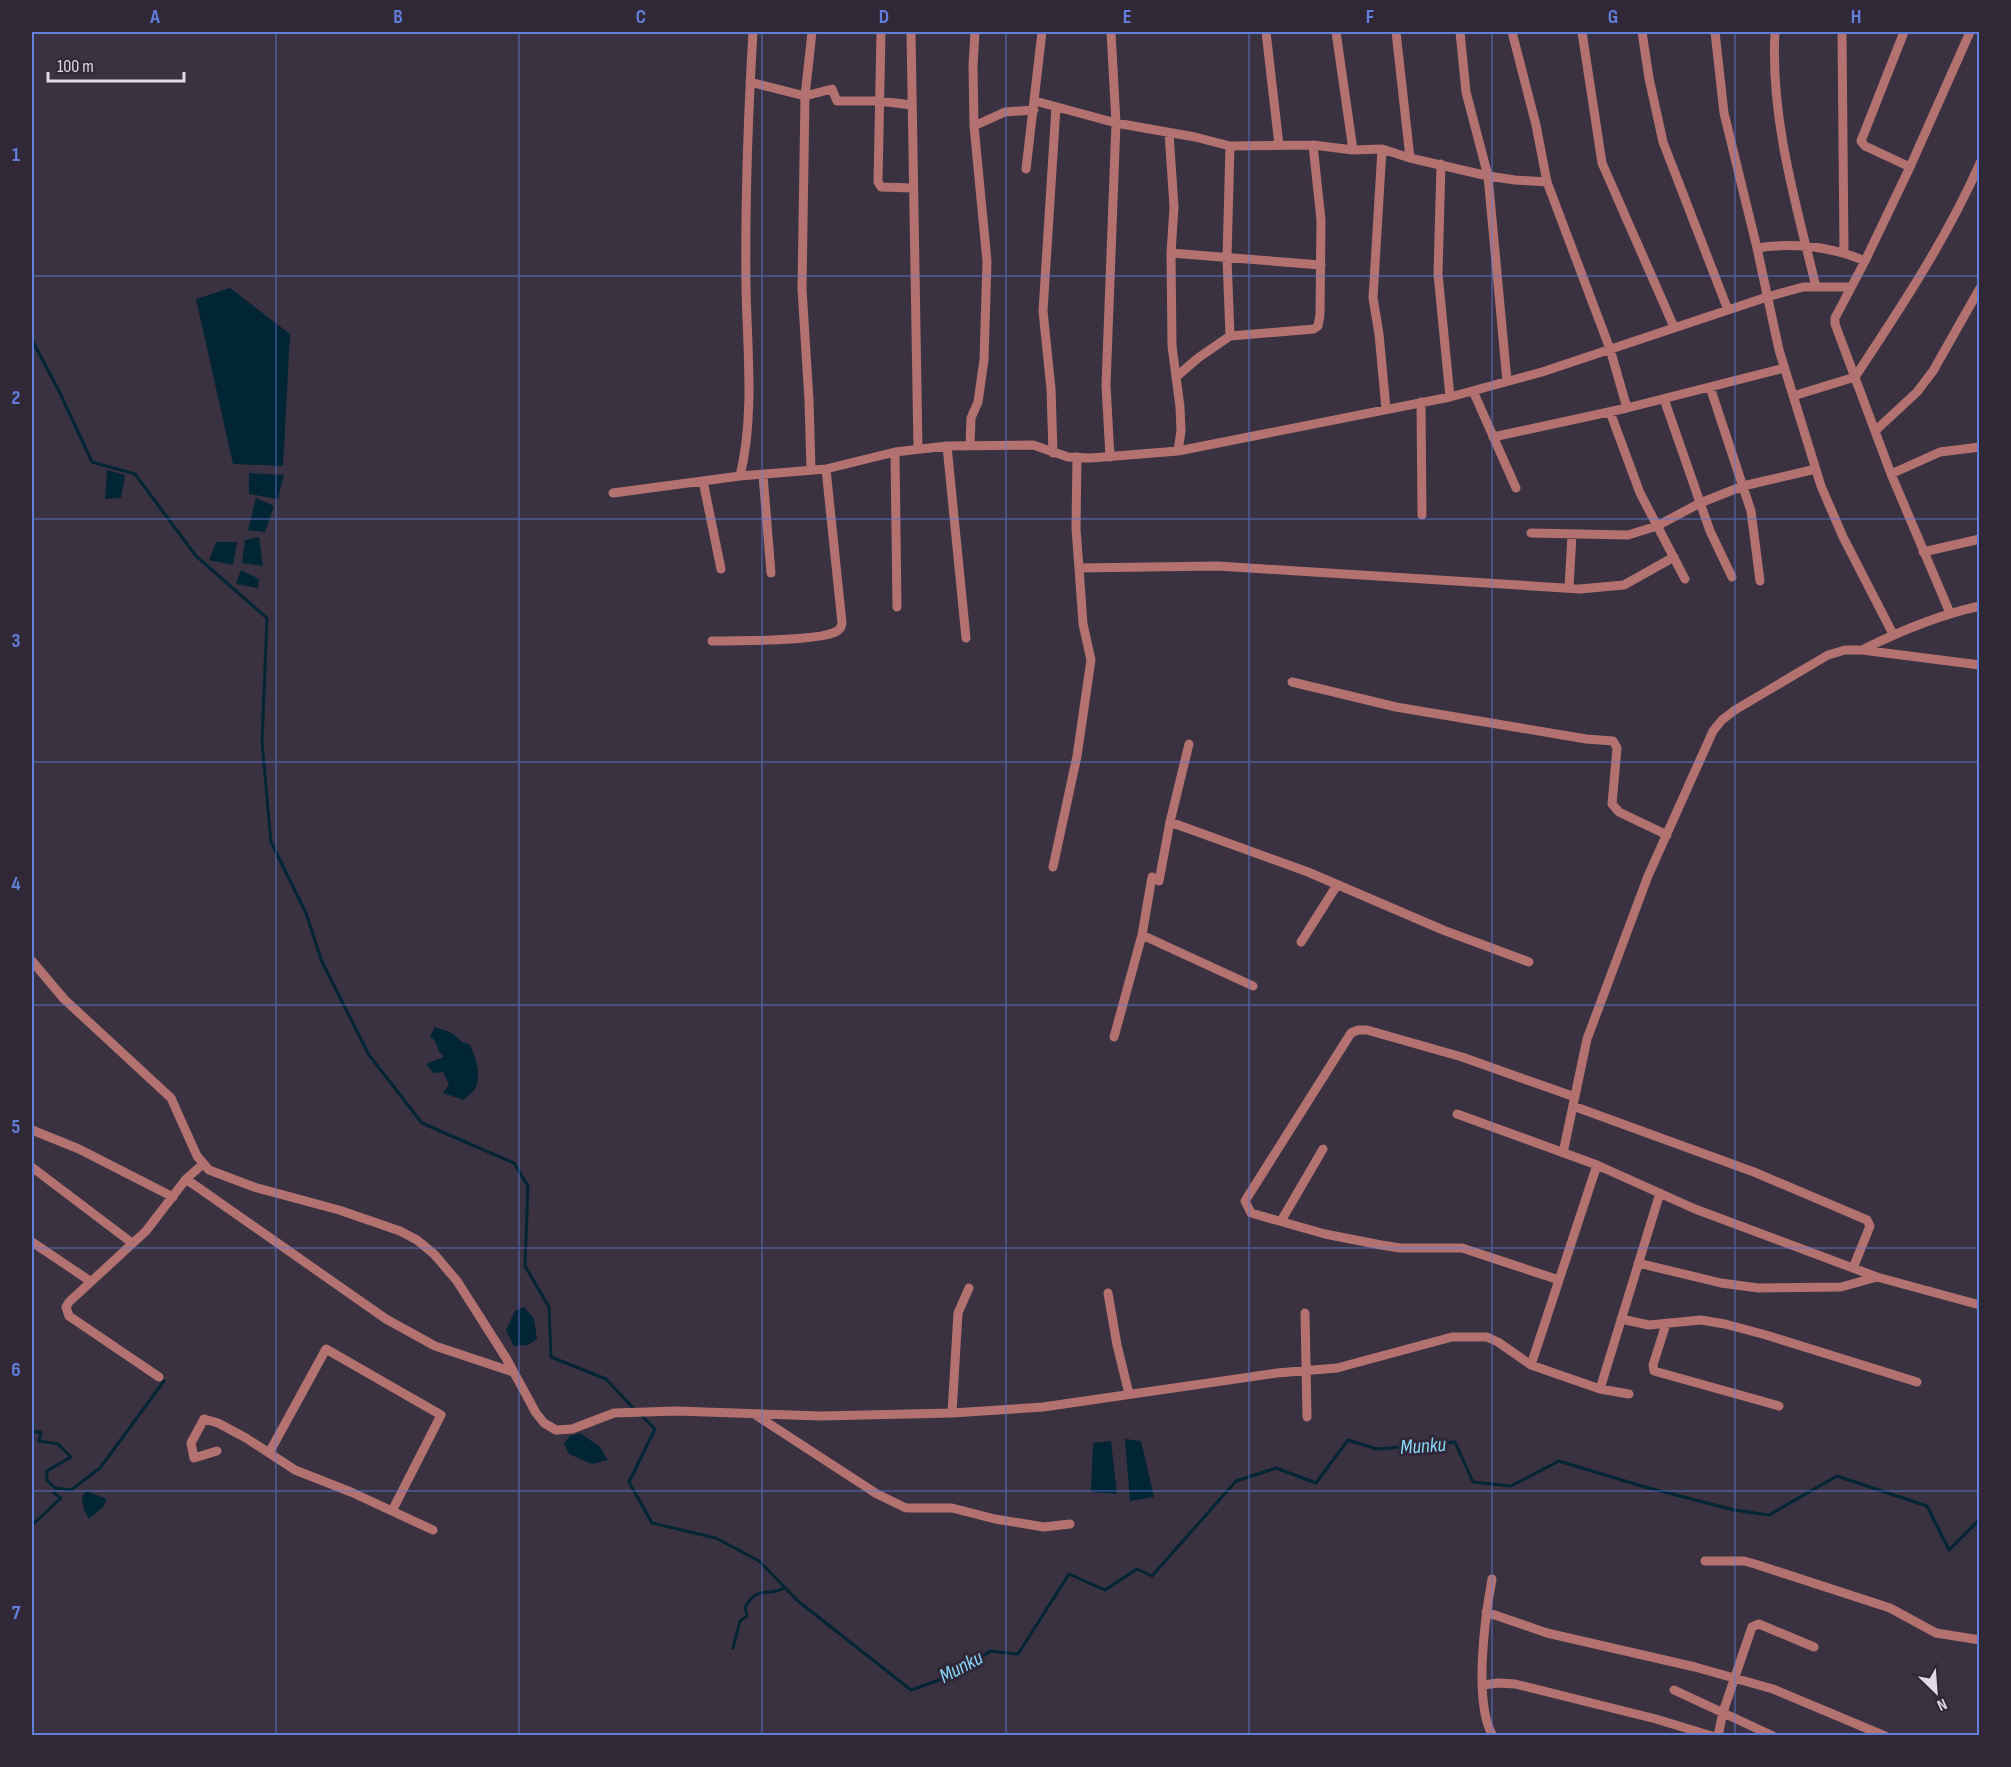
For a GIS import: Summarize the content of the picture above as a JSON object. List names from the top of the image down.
{
  "water": ["Munku"],
  "scale_bar": "100 m",
  "north": "bottom right",
  "grid": {
    "columns": [
      "A",
      "B",
      "C",
      "D",
      "E",
      "F",
      "G",
      "H"
    ],
    "rows": [
      "1",
      "2",
      "3",
      "4",
      "5",
      "6",
      "7"
    ]
  }
}
